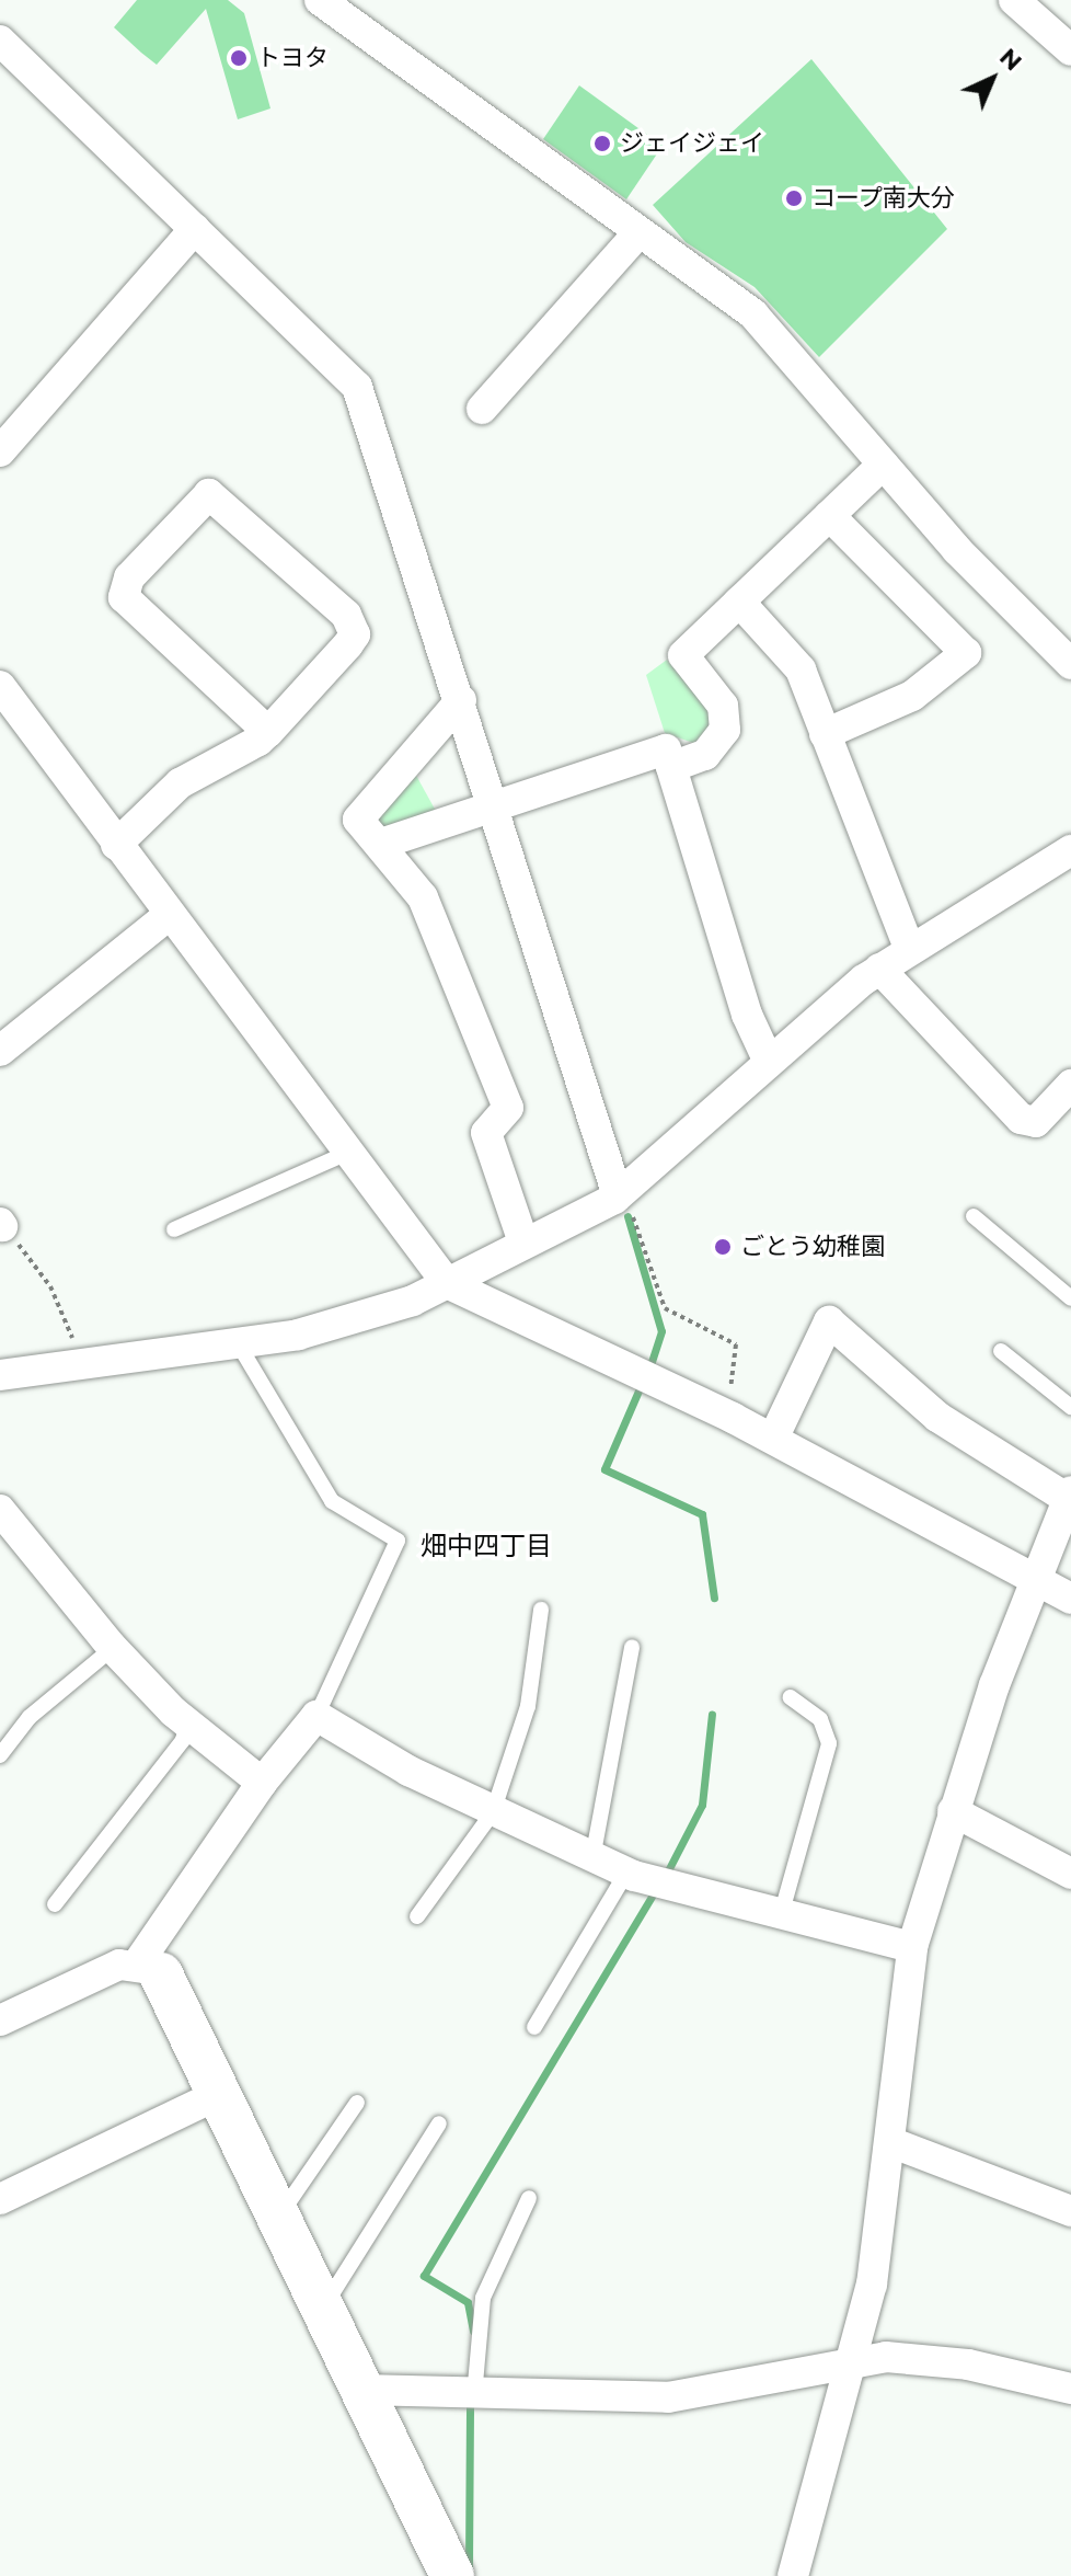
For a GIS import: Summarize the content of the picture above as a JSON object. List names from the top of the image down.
{
  "districts": ["畑中四丁目"],
  "places": [
    "トヨタ",
    "ジェイジェイ",
    "コープ南大分",
    "ごとう幼稚園"
  ],
  "north": "top right"
}
